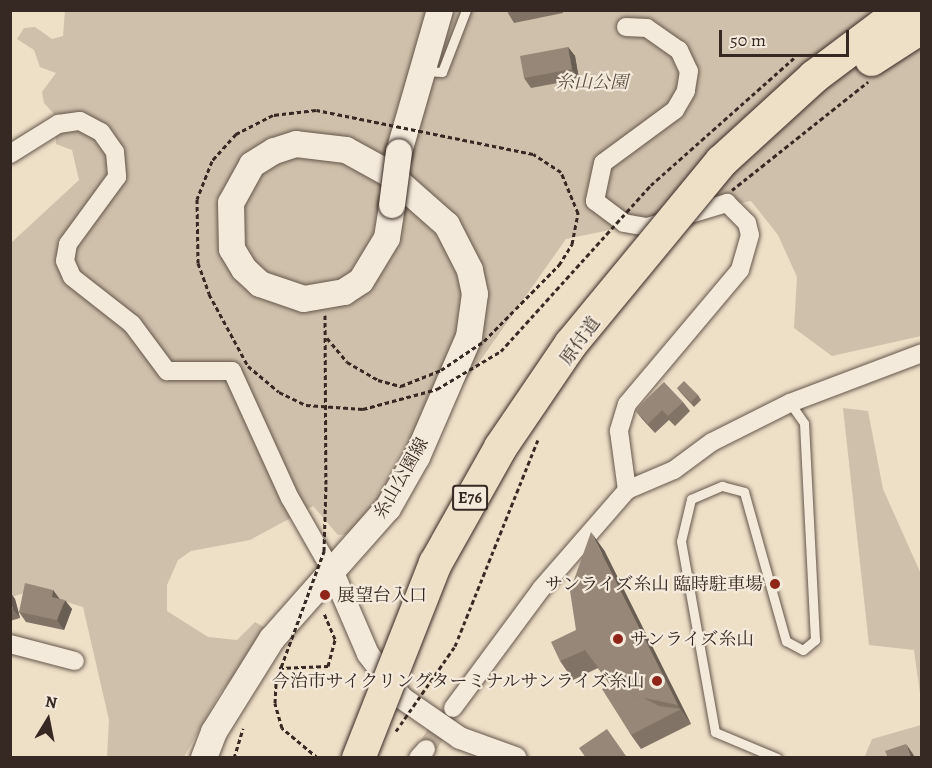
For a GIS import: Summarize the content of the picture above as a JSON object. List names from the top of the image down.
{
  "streets": {
    "highway": ["E76"],
    "main road": ["糸山公園線"]
  },
  "parks": ["糸山公園"],
  "places": [
    "サンライズ糸山 臨時駐車場",
    "展望台入口",
    "サンライズ糸山",
    "今治市サイクリングターミナルサンライズ糸山"
  ],
  "scale_bar": "50 m",
  "north": "top"
}
